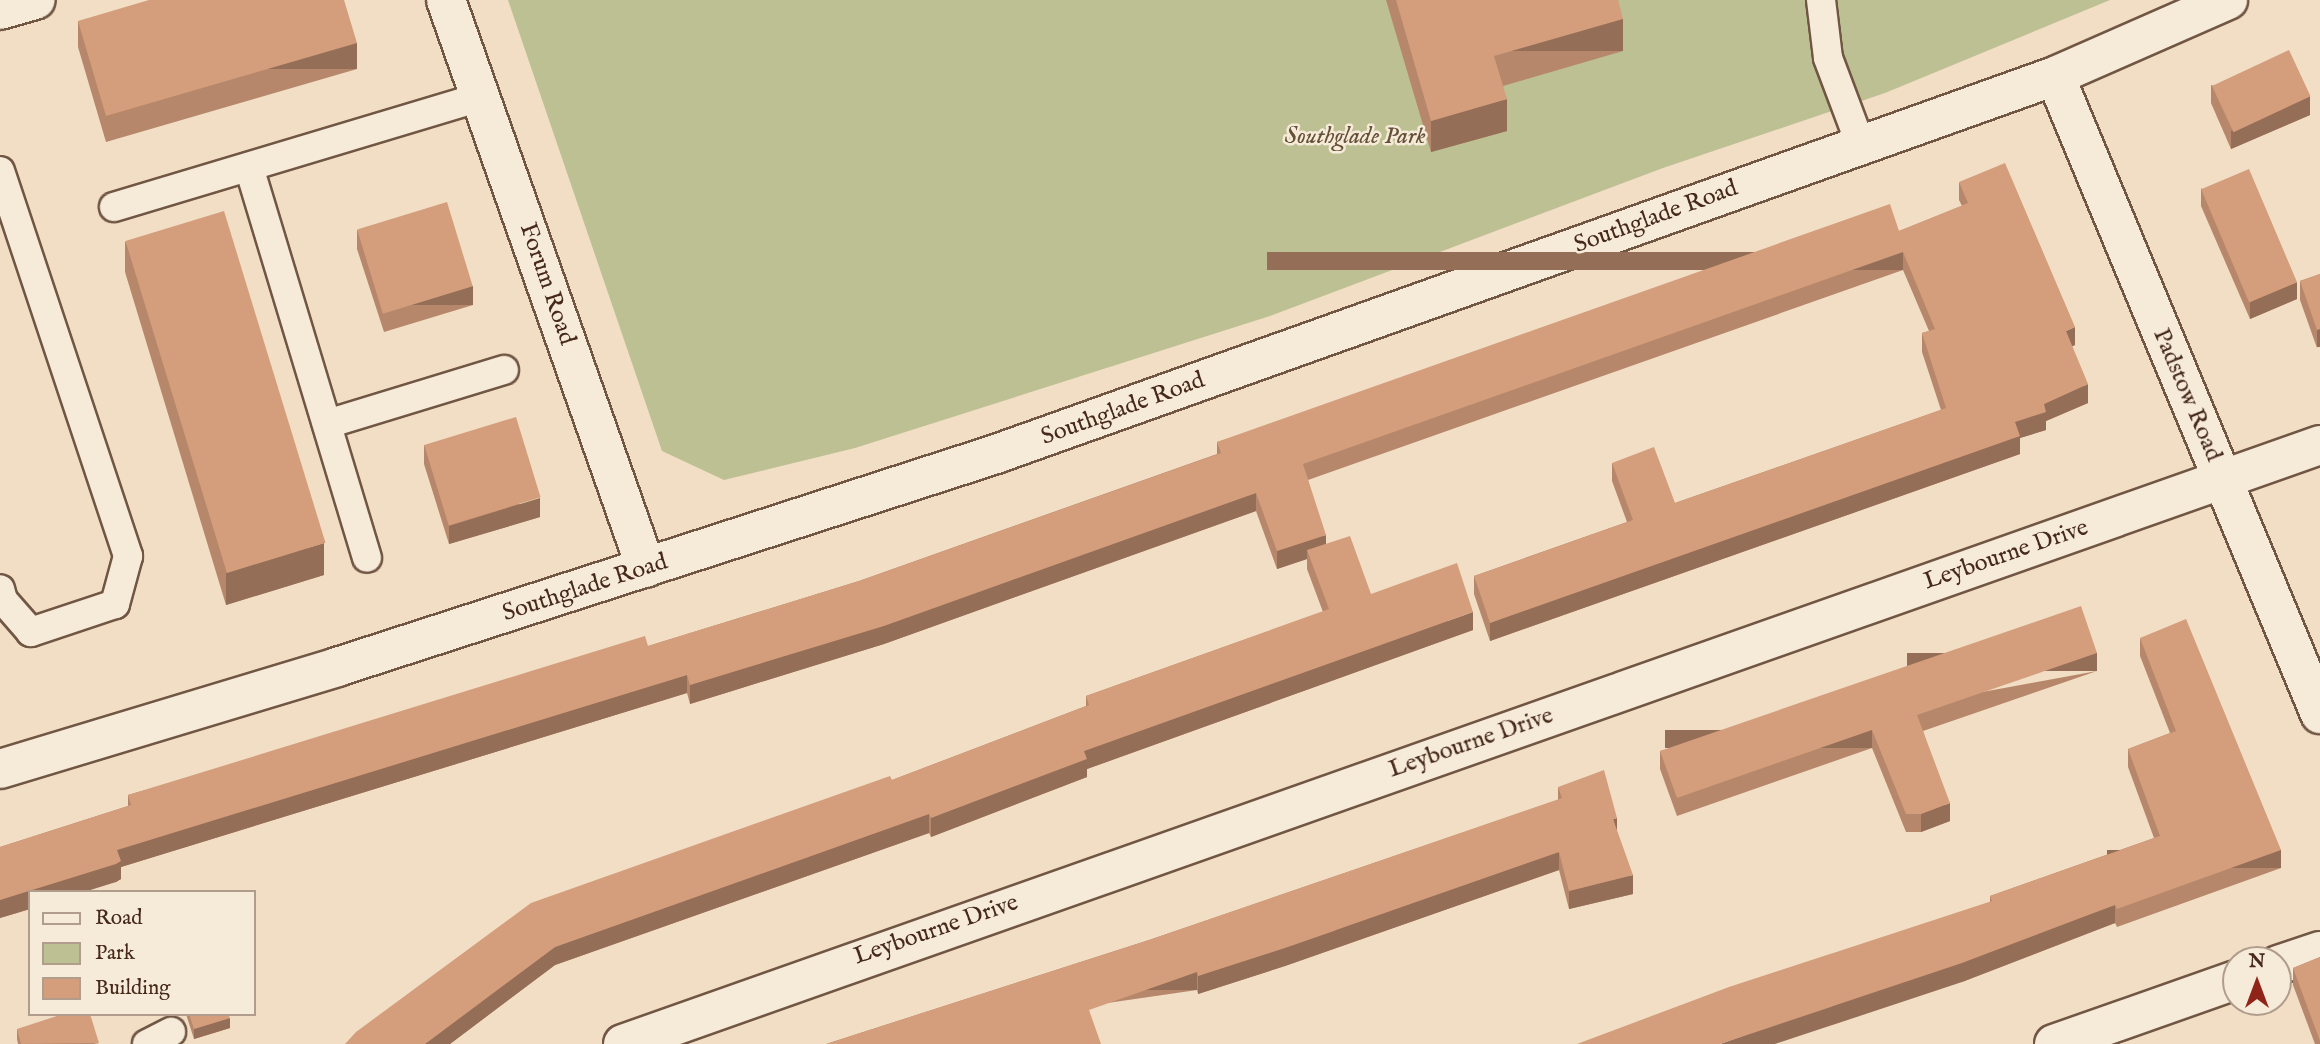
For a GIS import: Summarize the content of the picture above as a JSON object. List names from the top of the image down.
{
  "streets": {
    "street": [
      "Southglade Road",
      "Forum Road",
      "Padstow Road",
      "Leybourne Drive"
    ]
  },
  "crossings": [
    ["Southglade Road", "Forum Road"],
    ["Southglade Road", "Padstow Road"],
    ["Padstow Road", "Leybourne Drive"]
  ],
  "parks": ["Southglade Park"],
  "legend": ["Road", "Park", "Building"],
  "north": "top"
}
